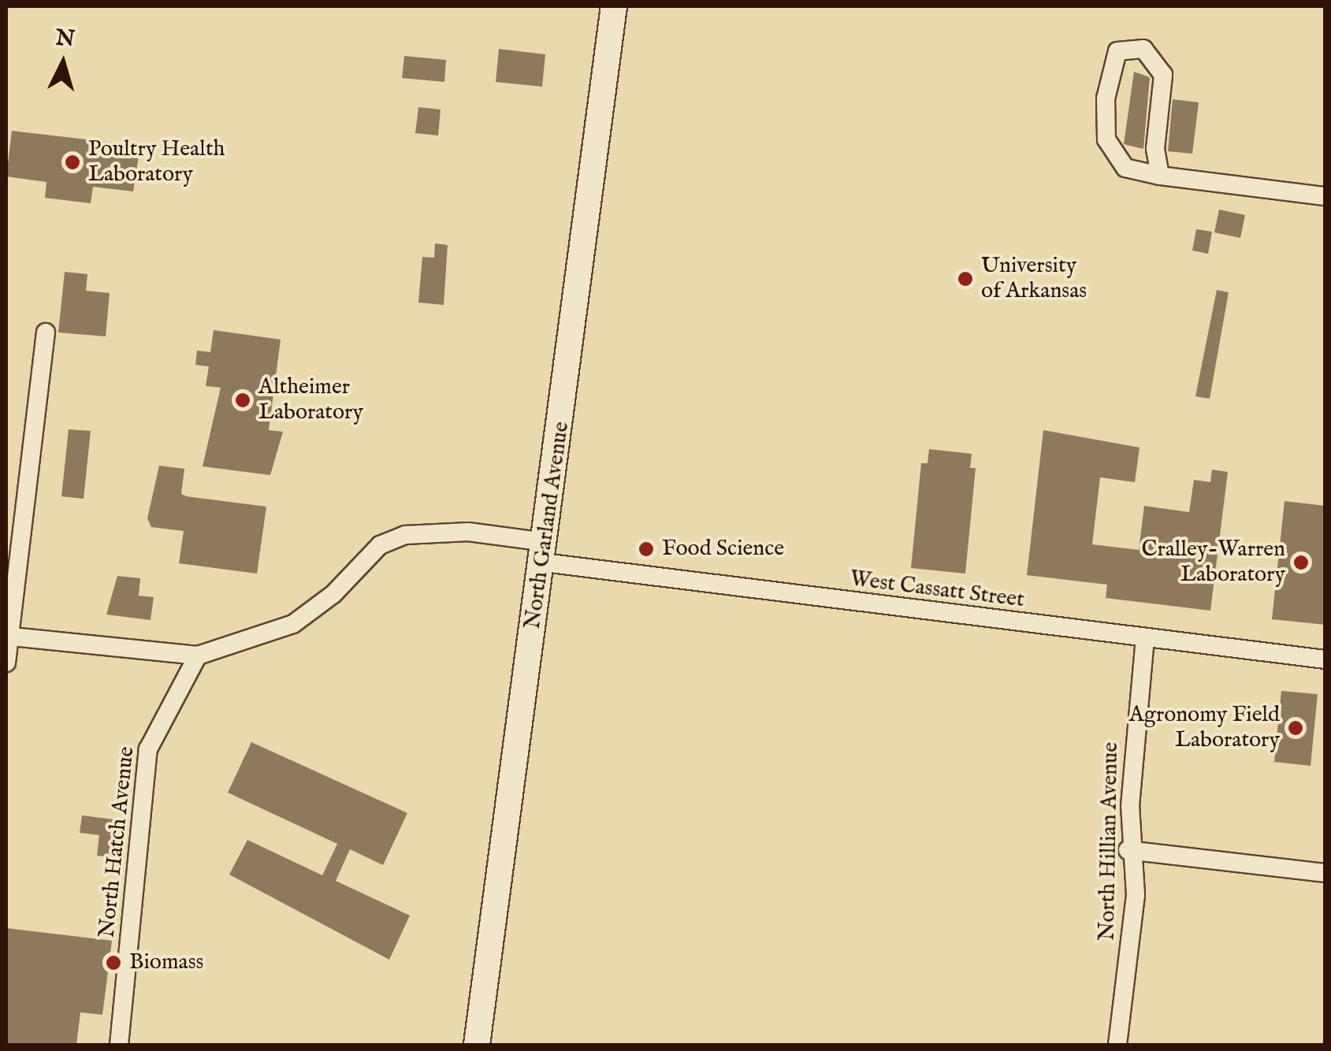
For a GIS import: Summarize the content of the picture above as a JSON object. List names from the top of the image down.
{
  "streets": {
    "main road": ["North Garland Avenue"],
    "street": ["West Cassatt Street", "North Hillian Avenue", "North Hatch Avenue"]
  },
  "crossings": [
    ["North Garland Avenue", "West Cassatt Street"],
    ["West Cassatt Street", "North Hillian Avenue"],
    ["West Cassatt Street", "North Hatch Avenue"]
  ],
  "places": [
    "Poultry Health Laboratory",
    "University of Arkansas",
    "Altheimer Laboratory",
    "Food Science",
    "Cralley-Warren Laboratory",
    "Agronomy Field Laboratory",
    "Biomass"
  ],
  "north": "top"
}
